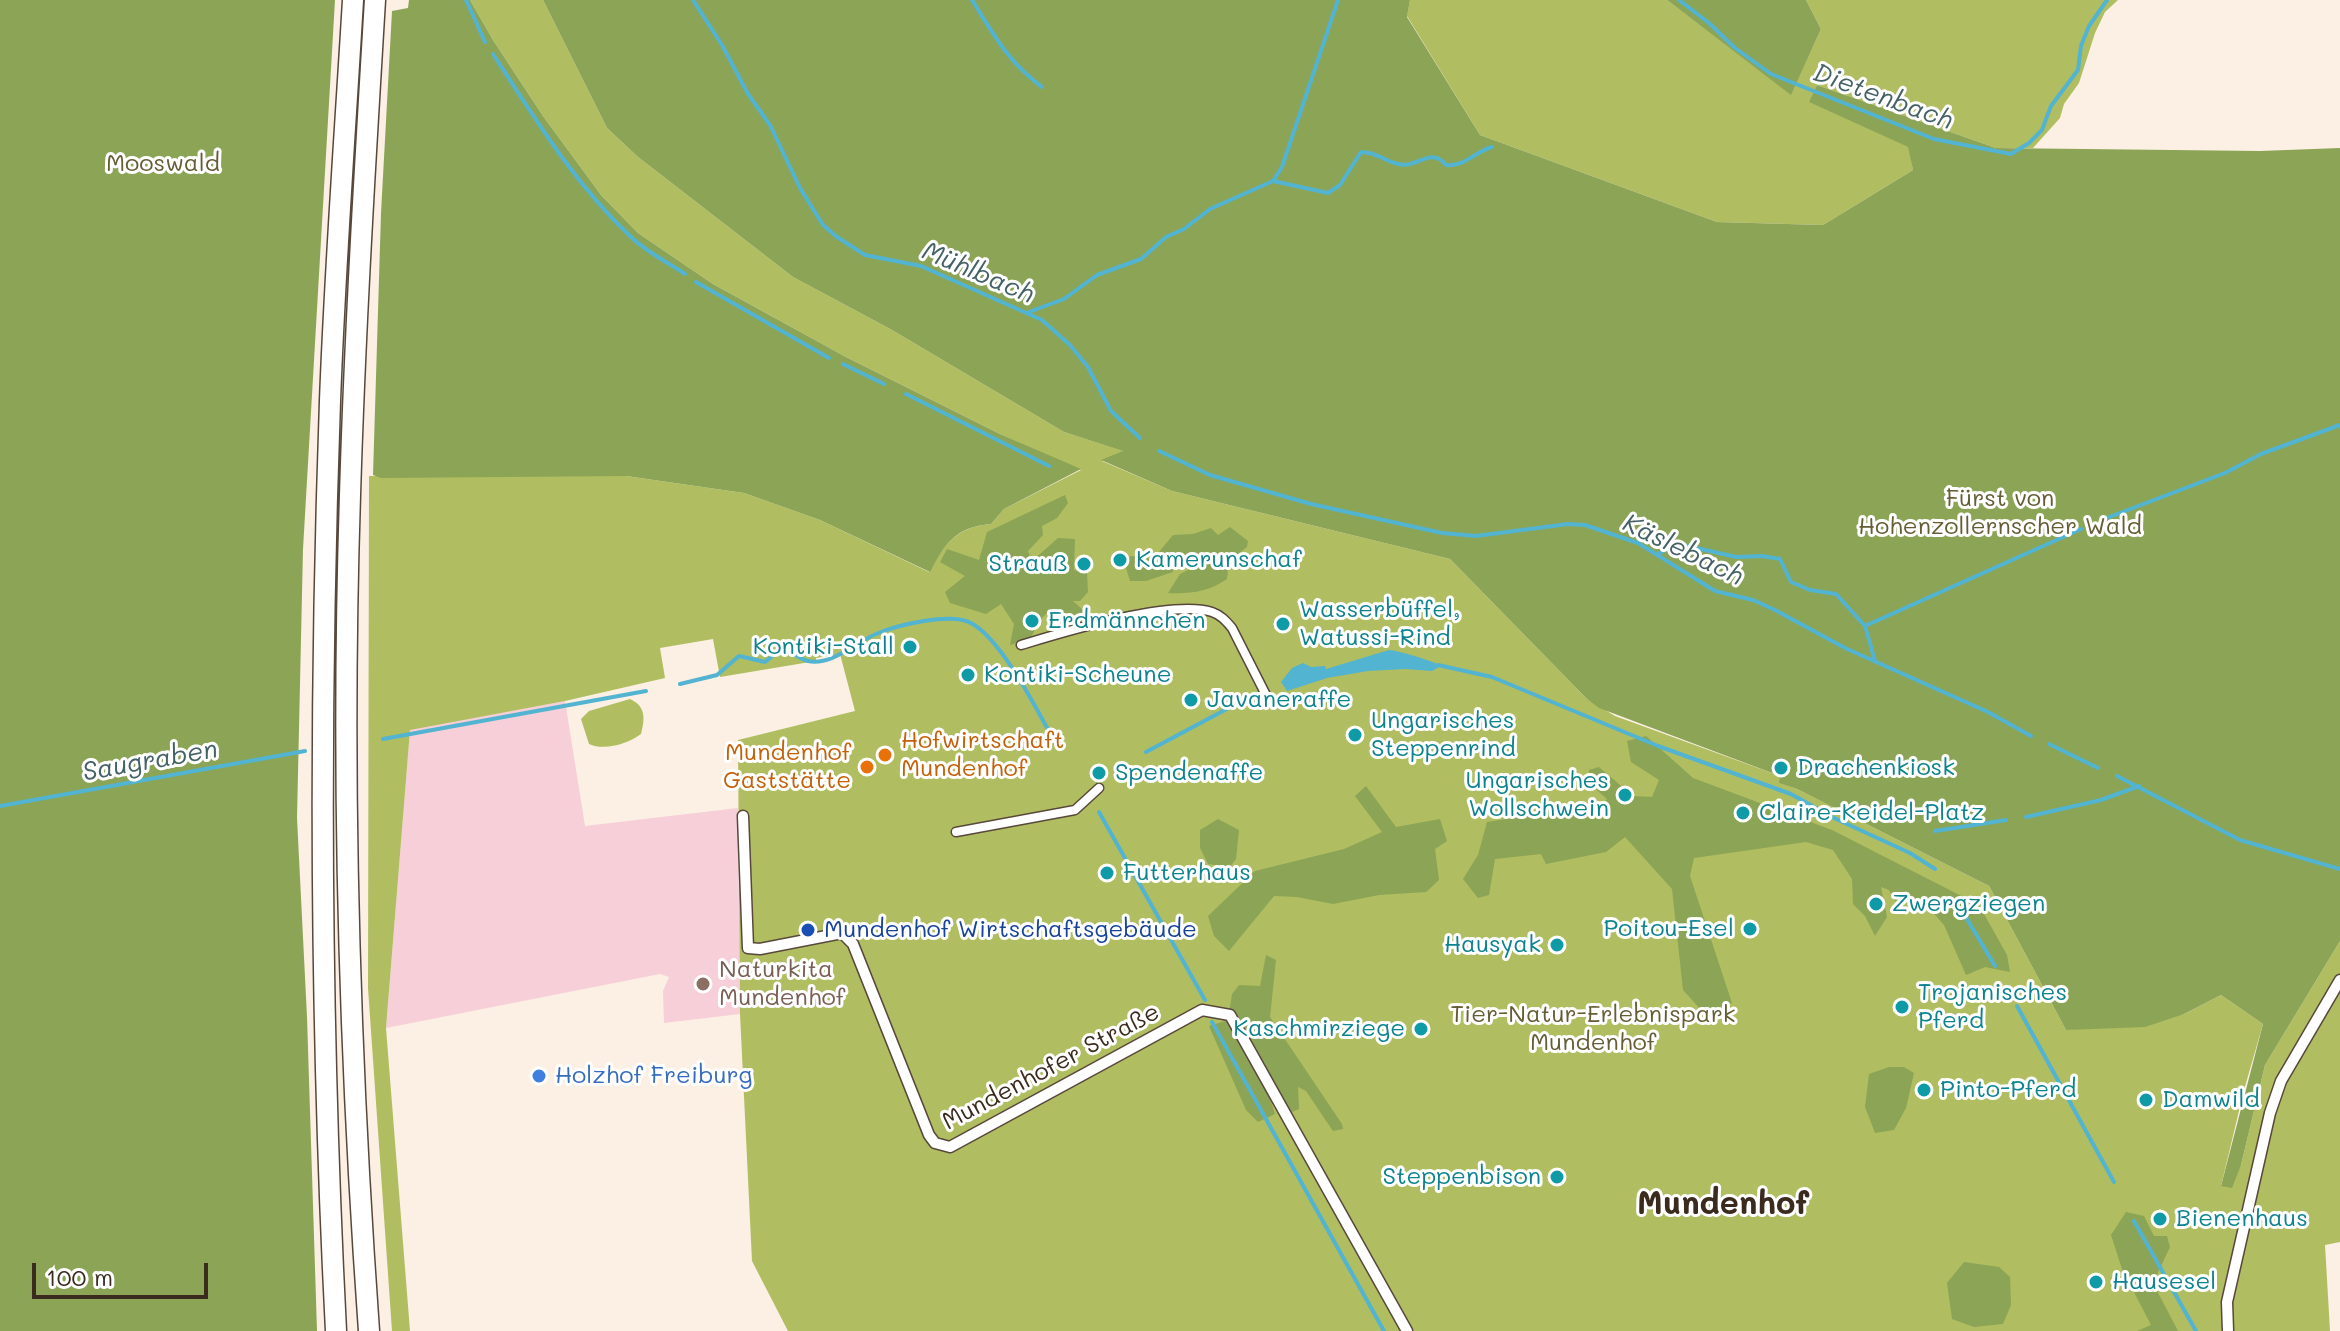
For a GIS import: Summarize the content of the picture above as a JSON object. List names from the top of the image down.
{
  "streets": {
    "street": ["Mundenhofer Straße"]
  },
  "districts": ["Mundenhof"],
  "water": [
    "Dietenbach",
    "Mühlbach",
    "Käslebach",
    "Saugraben"
  ],
  "parks": ["Mooswald", "Fürst von Hohenzollernscher Wald", "Tier-Natur-Erlebnispark Mundenhof"],
  "places": [
    "Kamerunschaf",
    "Strauß",
    "Erdmännchen",
    "Wasserbüffel, Watussi-Rind",
    "Kontiki-Stall",
    "Kontiki-Scheune",
    "Javaneraffe",
    "Ungarisches Steppenrind",
    "Hofwirtschaft Mundenhof",
    "Mundenhof Gaststätte",
    "Drachenkiosk",
    "Spendenaffe",
    "Ungarisches Wollschwein",
    "Claire-Keidel-Platz",
    "Futterhaus",
    "Zwergziegen",
    "Poitou-Esel",
    "Mundenhof Wirtschaftsgebäude",
    "Hausyak",
    "Naturkita Mundenhof",
    "Trojanisches Pferd",
    "Kaschmirziege",
    "Holzhof Freiburg",
    "Pinto-Pferd",
    "Damwild",
    "Steppenbison",
    "Bienenhaus",
    "Hausesel"
  ],
  "scale_bar": "100 m"
}
